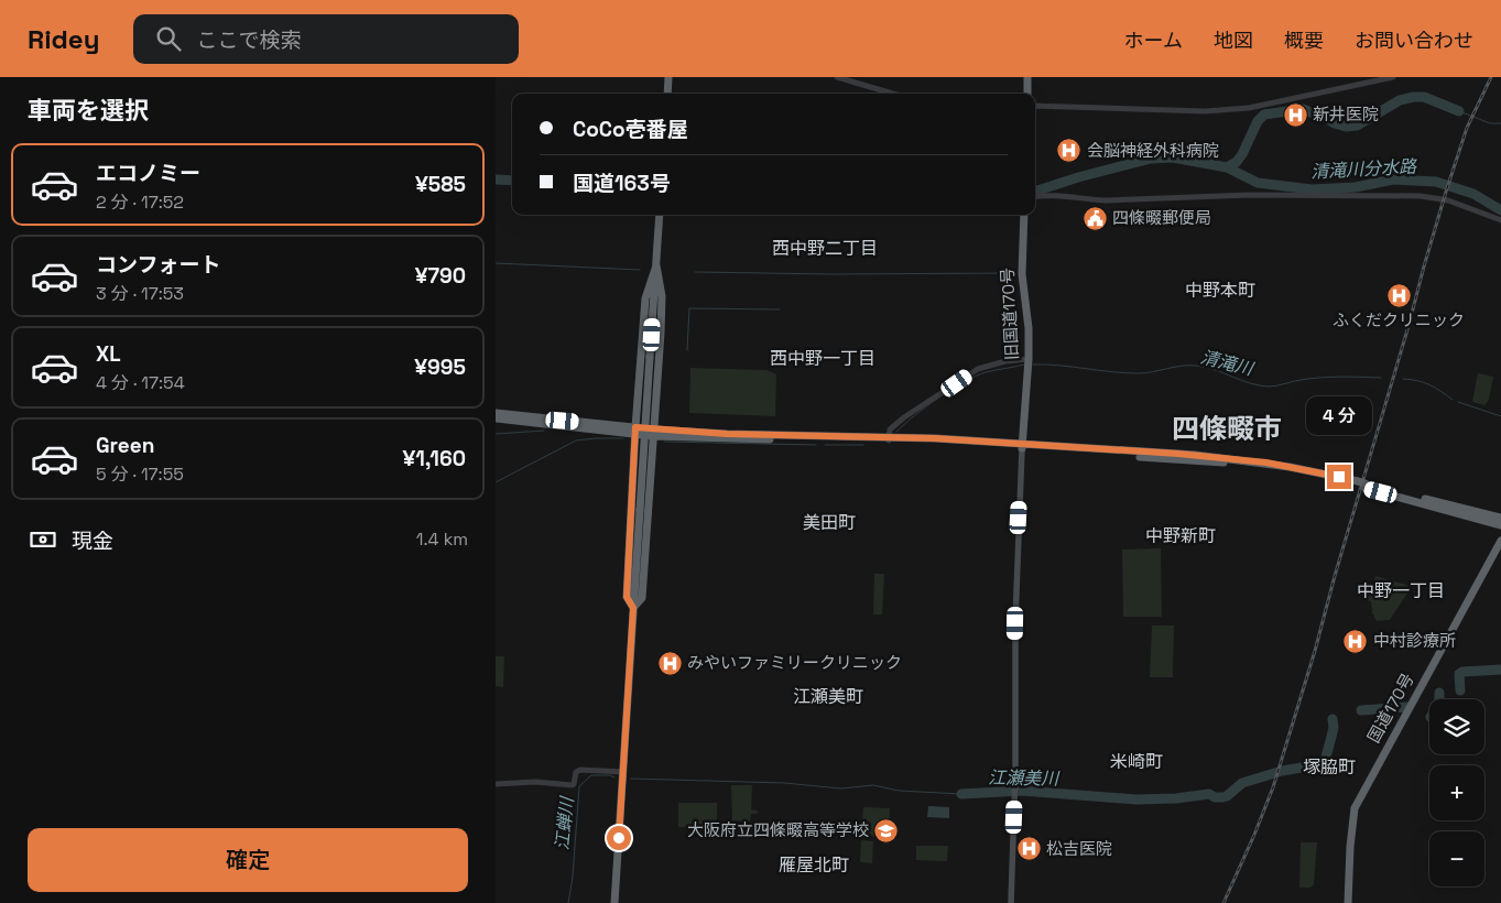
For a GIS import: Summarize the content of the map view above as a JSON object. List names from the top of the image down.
{
  "streets": {
    "highway": ["旧国道170号", "国道170号"]
  },
  "districts": [
    "西中野二丁目",
    "中野本町",
    "西中野一丁目",
    "四條畷市",
    "美田町",
    "中野新町",
    "中野一丁目",
    "江瀬美町",
    "米崎町",
    "塚脇町",
    "雁屋北町"
  ],
  "water": [
    "清滝川分水路",
    "清滝川",
    "江瀬美川",
    "江蝉川"
  ],
  "places": {
    "hospital": [
      "新井医院",
      "会脳神経外科病院",
      "ふくだクリニック",
      "中村診療所",
      "みやいファミリークリニック",
      "松吉医院"
    ],
    "public building": ["四條畷郵便局"],
    "school or university": ["大阪府立四條畷高等学校"]
  },
  "page": {
    "header": "Ridey",
    "search": "ここで検索",
    "nav": [
      "ホーム",
      "地図",
      "概要",
      "お問い合わせ"
    ],
    "heading": "車両を選択",
    "banner": ["CoCo壱番屋", "国道163号"],
    "list": [
      {
        "name": "エコノミー",
        "note": "2 分 · 17:52",
        "value": "¥585"
      },
      {
        "name": "コンフォート",
        "note": "3 分 · 17:53",
        "value": "¥790"
      },
      {
        "name": "XL",
        "note": "4 分 · 17:54",
        "value": "¥995"
      },
      {
        "name": "Green",
        "note": "5 分 · 17:55",
        "value": "¥1,160"
      }
    ],
    "bubble": "4 分",
    "pay": ["現金", "1.4 km"],
    "map_buttons": ["+", "−"],
    "buttons": "確定"
  }
}
